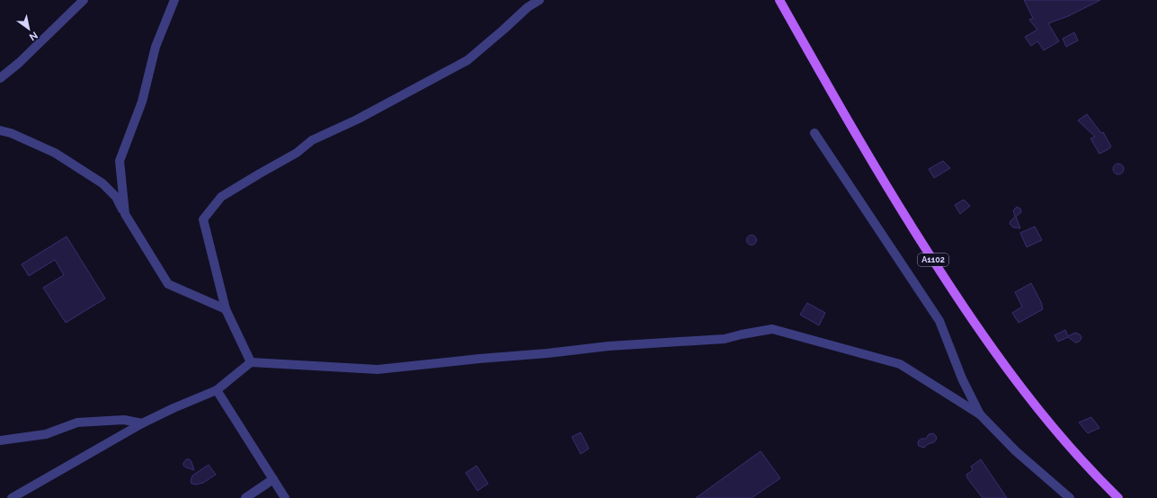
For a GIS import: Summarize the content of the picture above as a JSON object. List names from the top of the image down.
{
  "streets": {
    "main road": ["A1102"]
  },
  "north": "bottom right"
}
